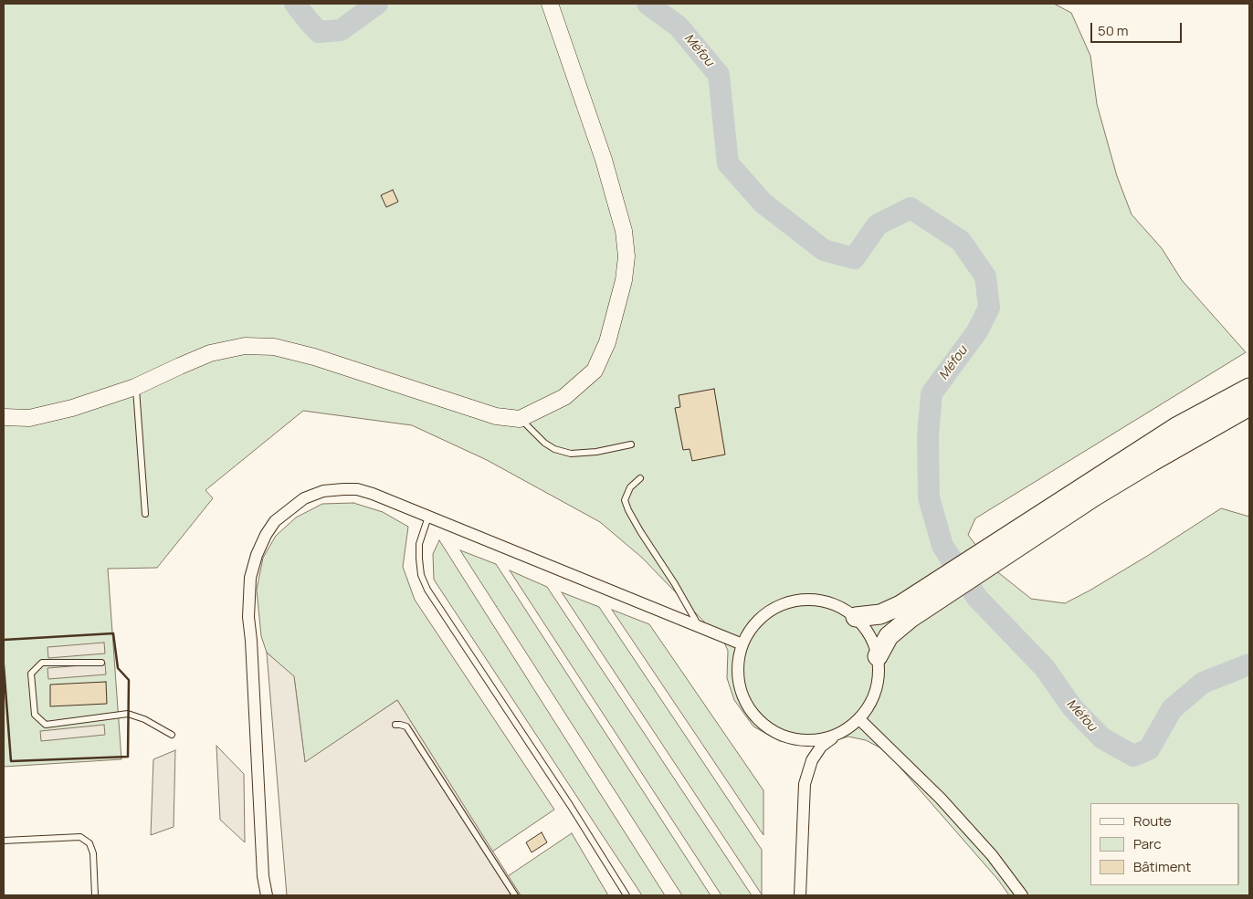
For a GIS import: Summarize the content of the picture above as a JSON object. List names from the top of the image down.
{
  "water": ["Méfou"],
  "legend": ["Route", "Parc", "Bâtiment"],
  "scale_bar": "50 m"
}
